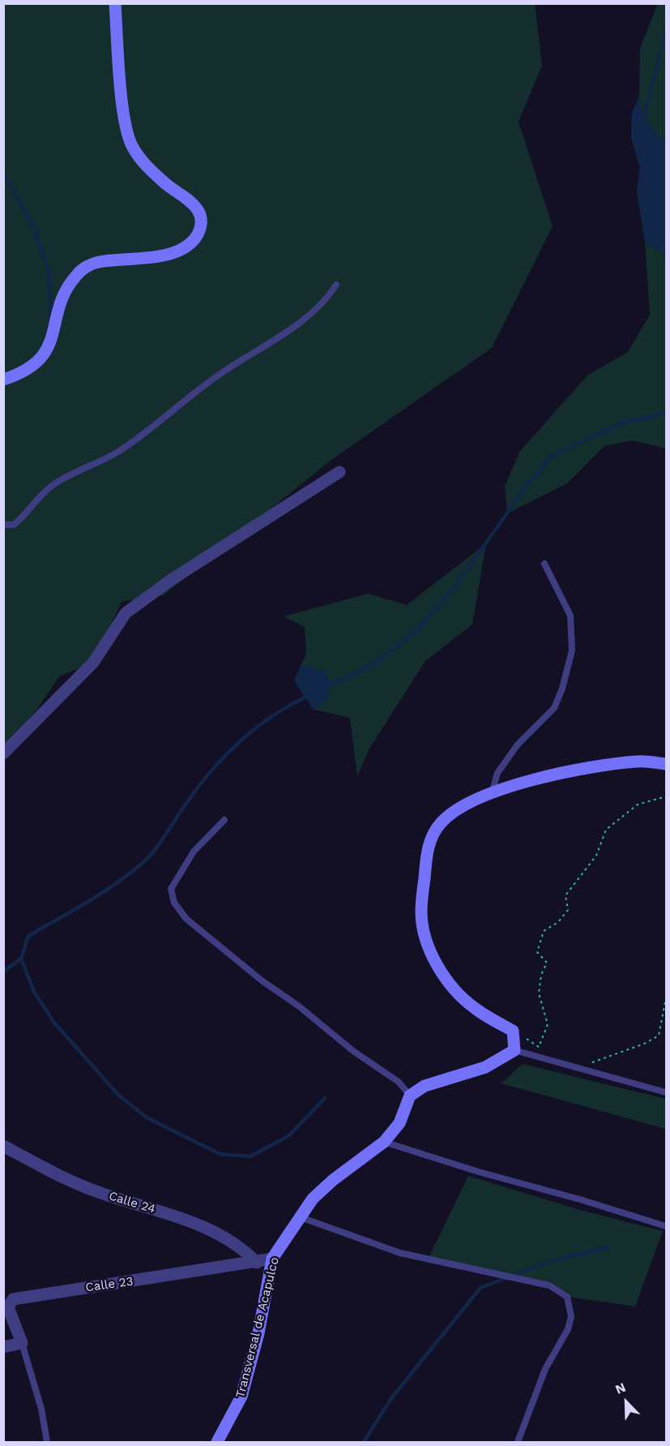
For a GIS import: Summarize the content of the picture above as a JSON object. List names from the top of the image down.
{
  "streets": {
    "street": ["Calle 24", "Calle 23", "Transversal de Acapulco"]
  },
  "crossings": [
    ["Calle 24", "Calle 23"],
    ["Calle 23", "Transversal de Acapulco"]
  ],
  "north": "top left"
}
